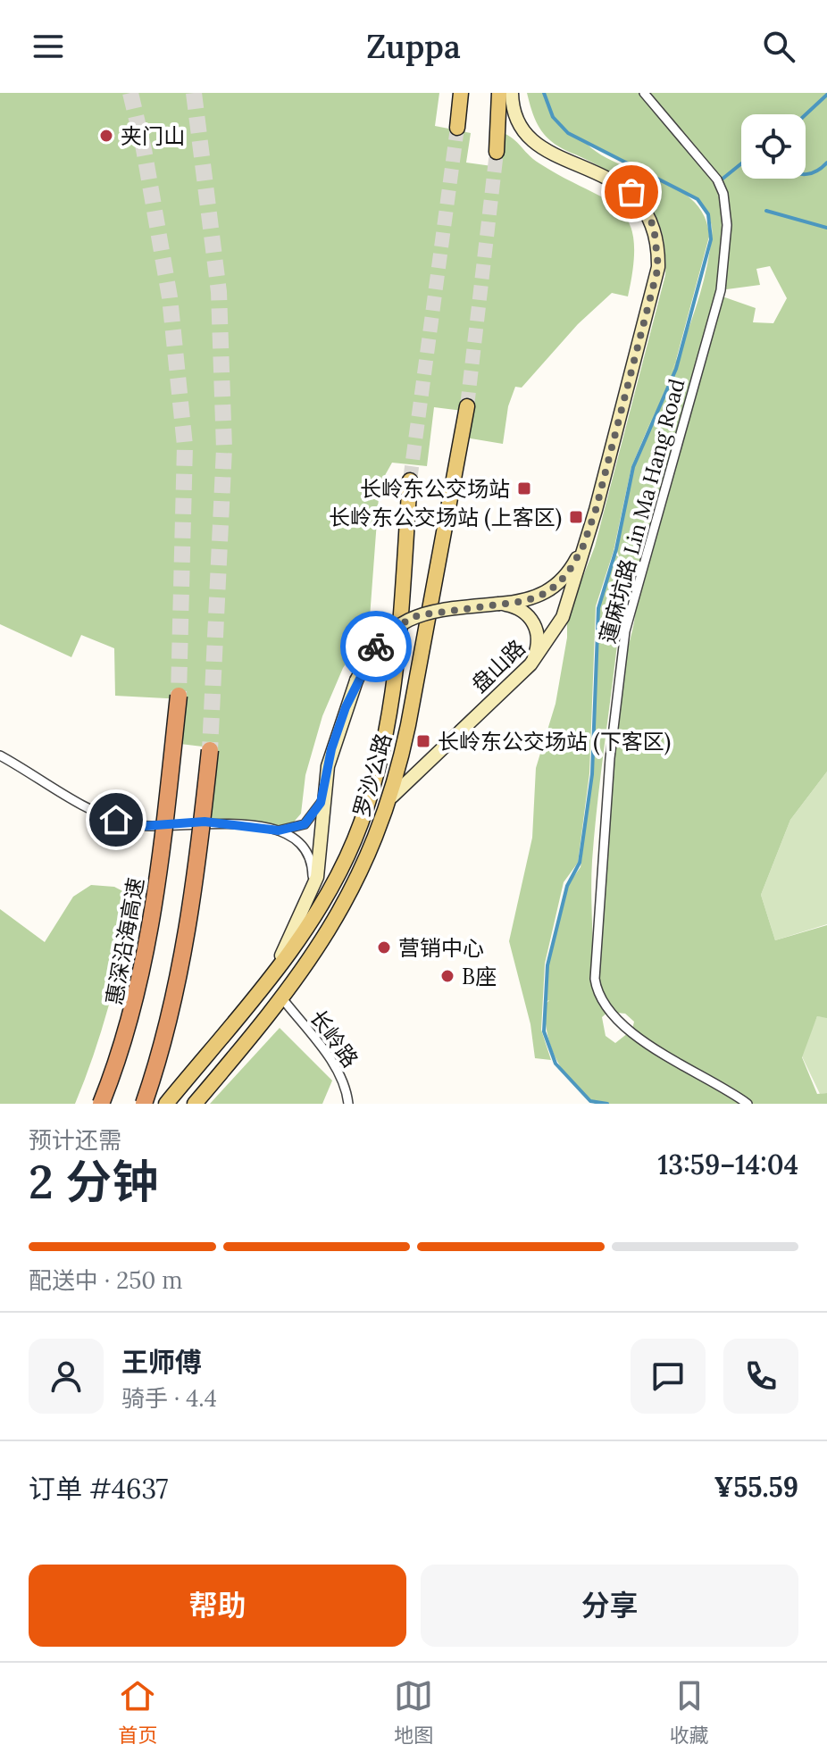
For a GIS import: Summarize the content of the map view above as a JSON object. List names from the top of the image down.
{
  "streets": {
    "highway": ["惠深沿海高速"],
    "main road": ["盘山路", "罗沙公路"],
    "street": ["蓮麻坑路 Lin Ma Hang Road", "长岭路"]
  },
  "crossings": [
    ["盘山路", "罗沙公路"],
    ["罗沙公路", "长岭路"]
  ],
  "places": {
    "other": ["夹门山", "营销中心", "B座"],
    "transit": ["长岭东公交场站", "长岭东公交场站 (上客区)", "长岭东公交场站 (下客区)"]
  },
  "page": {
    "header": "Zuppa",
    "heading": ["2 分钟", "预计还需", "13:59–14:04"],
    "panel": [
      "王师傅",
      "骑手 · 4.4",
      "订单 #4637",
      "¥55.59"
    ],
    "bar": "配送中 · 250 m",
    "buttons": ["帮助", "分享"],
    "tabs": ["首页", "地图", "收藏"]
  }
}
